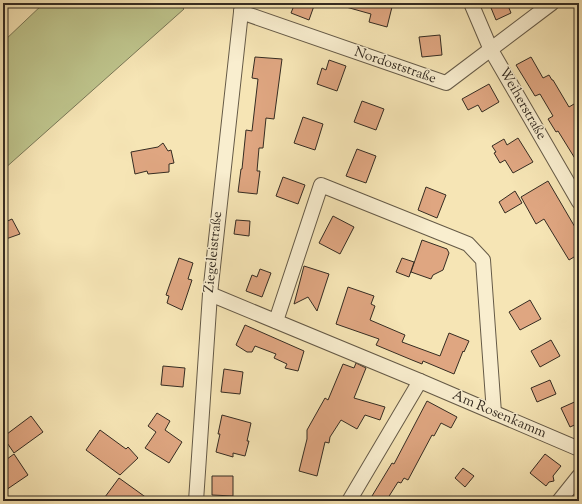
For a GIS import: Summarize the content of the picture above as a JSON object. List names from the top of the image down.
{
  "streets": {
    "street": [
      "Nordoststraße",
      "Weiherstraße",
      "Ziegeleistraße",
      "Am Rosenkamm"
    ]
  },
  "crossings": [
    ["Nordoststraße", "Weiherstraße"],
    ["Nordoststraße", "Ziegeleistraße"],
    ["Ziegeleistraße", "Am Rosenkamm"]
  ]
}
